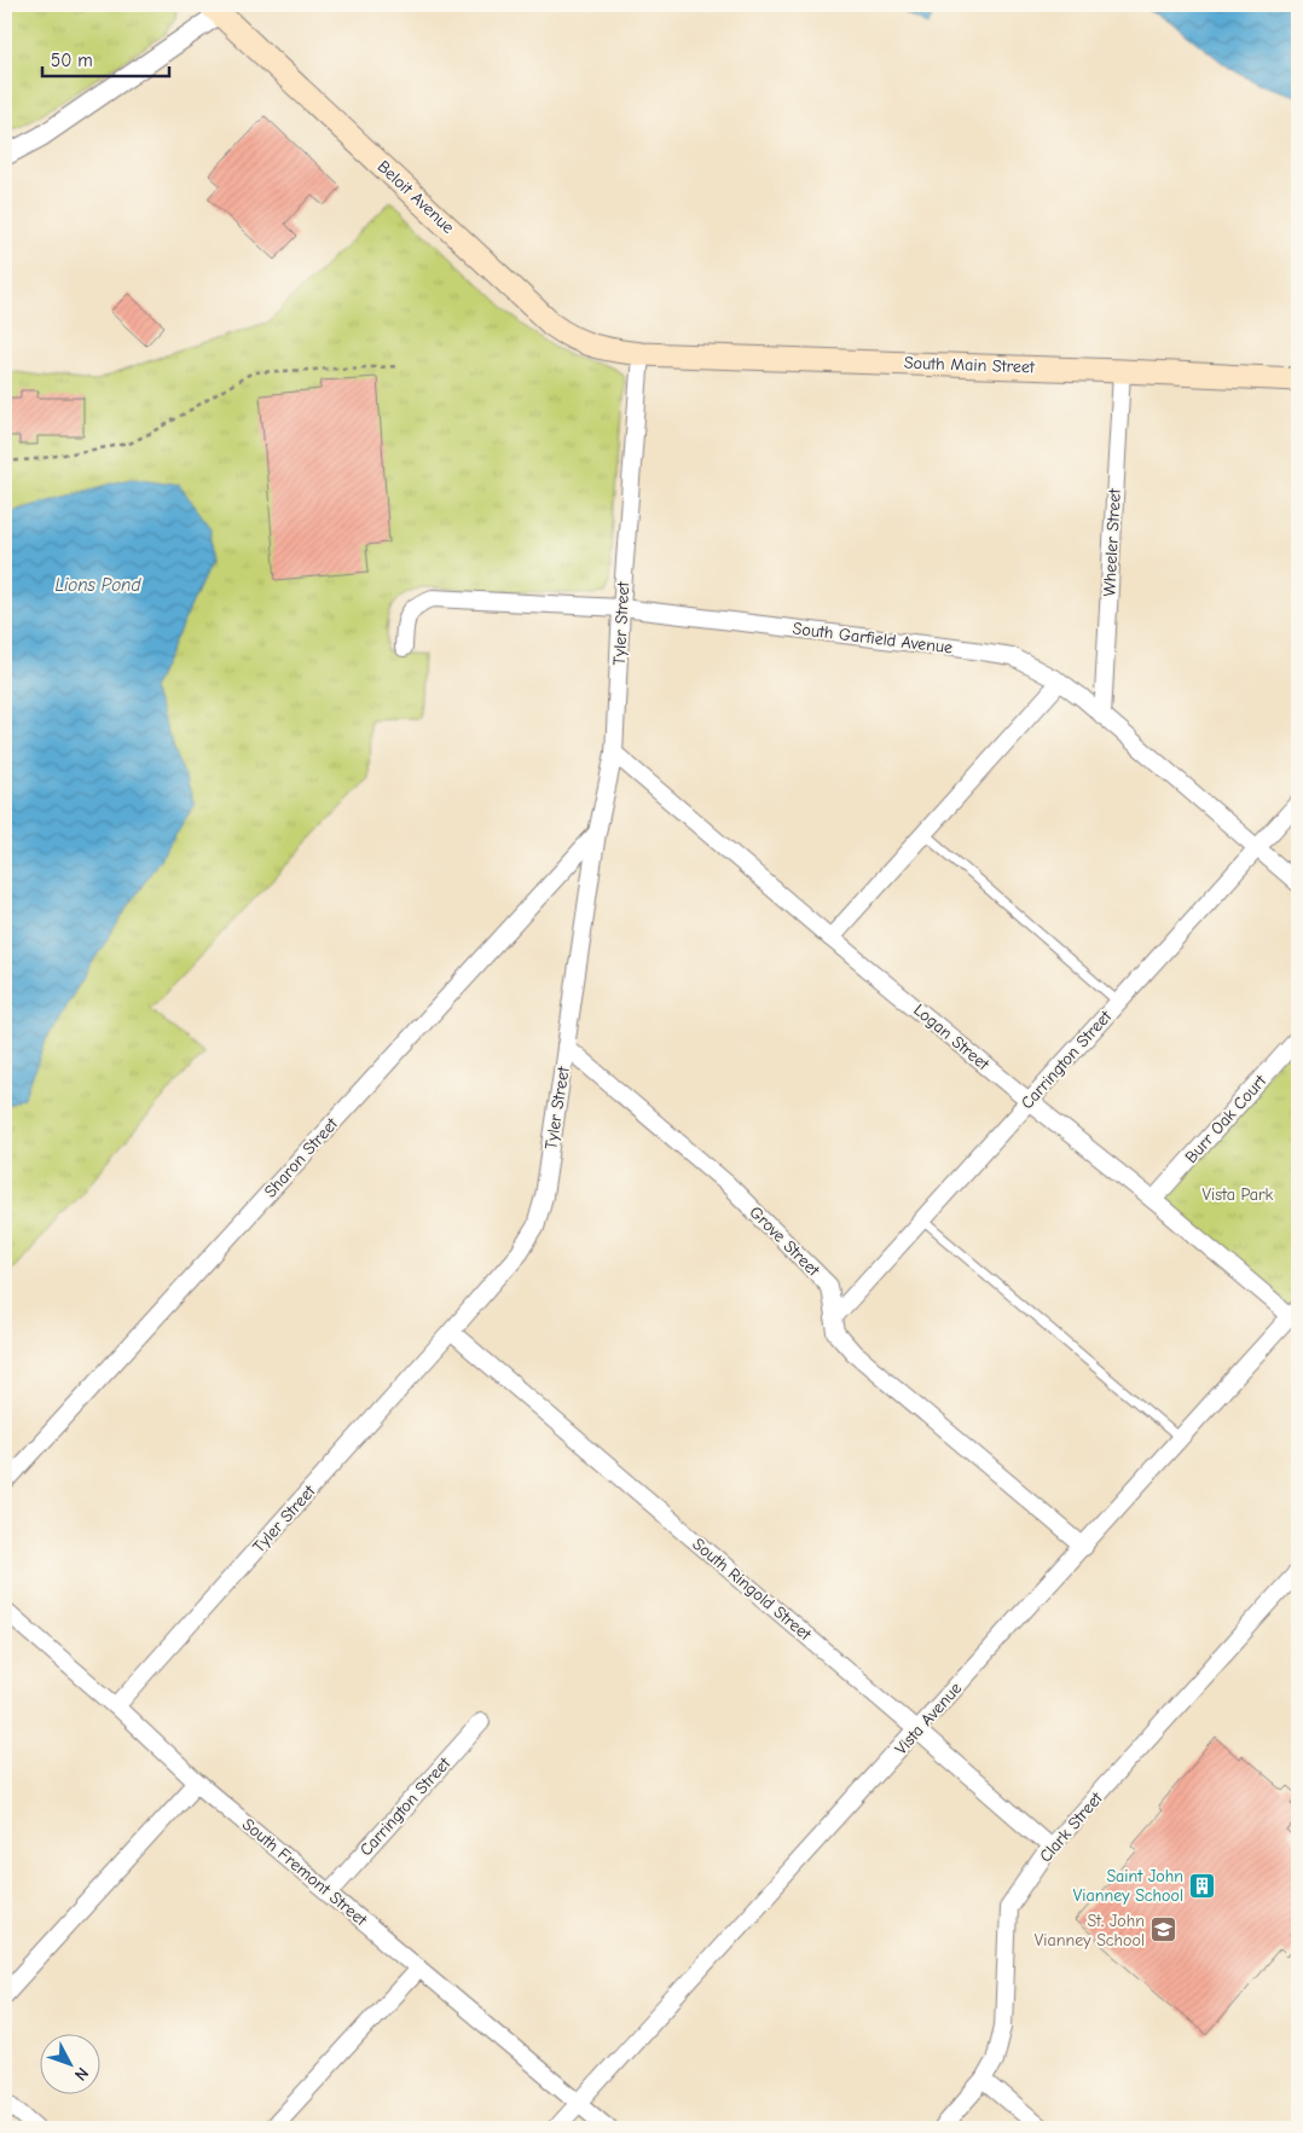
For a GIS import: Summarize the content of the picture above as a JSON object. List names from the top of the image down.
{
  "streets": {
    "main road": ["Beloit Avenue", "South Main Street"],
    "street": [
      "Wheeler Street",
      "Tyler Street",
      "South Garfield Avenue",
      "Logan Street",
      "Carrington Street",
      "Burr Oak Court",
      "Sharon Street",
      "Grove Street",
      "South Ringold Street",
      "Vista Avenue",
      "Clark Street",
      "South Fremont Street"
    ]
  },
  "crossings": [
    ["Beloit Avenue", "South Main Street"],
    ["Beloit Avenue", "Tyler Street"],
    ["South Main Street", "Wheeler Street"],
    ["South Main Street", "Tyler Street"],
    ["Wheeler Street", "South Garfield Avenue"],
    ["Tyler Street", "South Garfield Avenue"],
    ["Tyler Street", "Logan Street"],
    ["Tyler Street", "Sharon Street"],
    ["Tyler Street", "Grove Street"],
    ["Tyler Street", "South Ringold Street"],
    ["Tyler Street", "South Fremont Street"],
    ["South Garfield Avenue", "Carrington Street"],
    ["Logan Street", "Carrington Street"],
    ["Logan Street", "Burr Oak Court"],
    ["Logan Street", "Vista Avenue"],
    ["Carrington Street", "Grove Street"],
    ["Carrington Street", "South Fremont Street"],
    ["Grove Street", "Vista Avenue"],
    ["South Ringold Street", "Vista Avenue"],
    ["South Ringold Street", "Clark Street"],
    ["Vista Avenue", "South Fremont Street"]
  ],
  "water": ["Lions Pond"],
  "parks": ["Vista Park"],
  "places": {
    "building": ["Saint John Vianney School"],
    "school or university": ["St. John Vianney School"]
  },
  "scale_bar": "50 m",
  "north": "bottom right"
}
